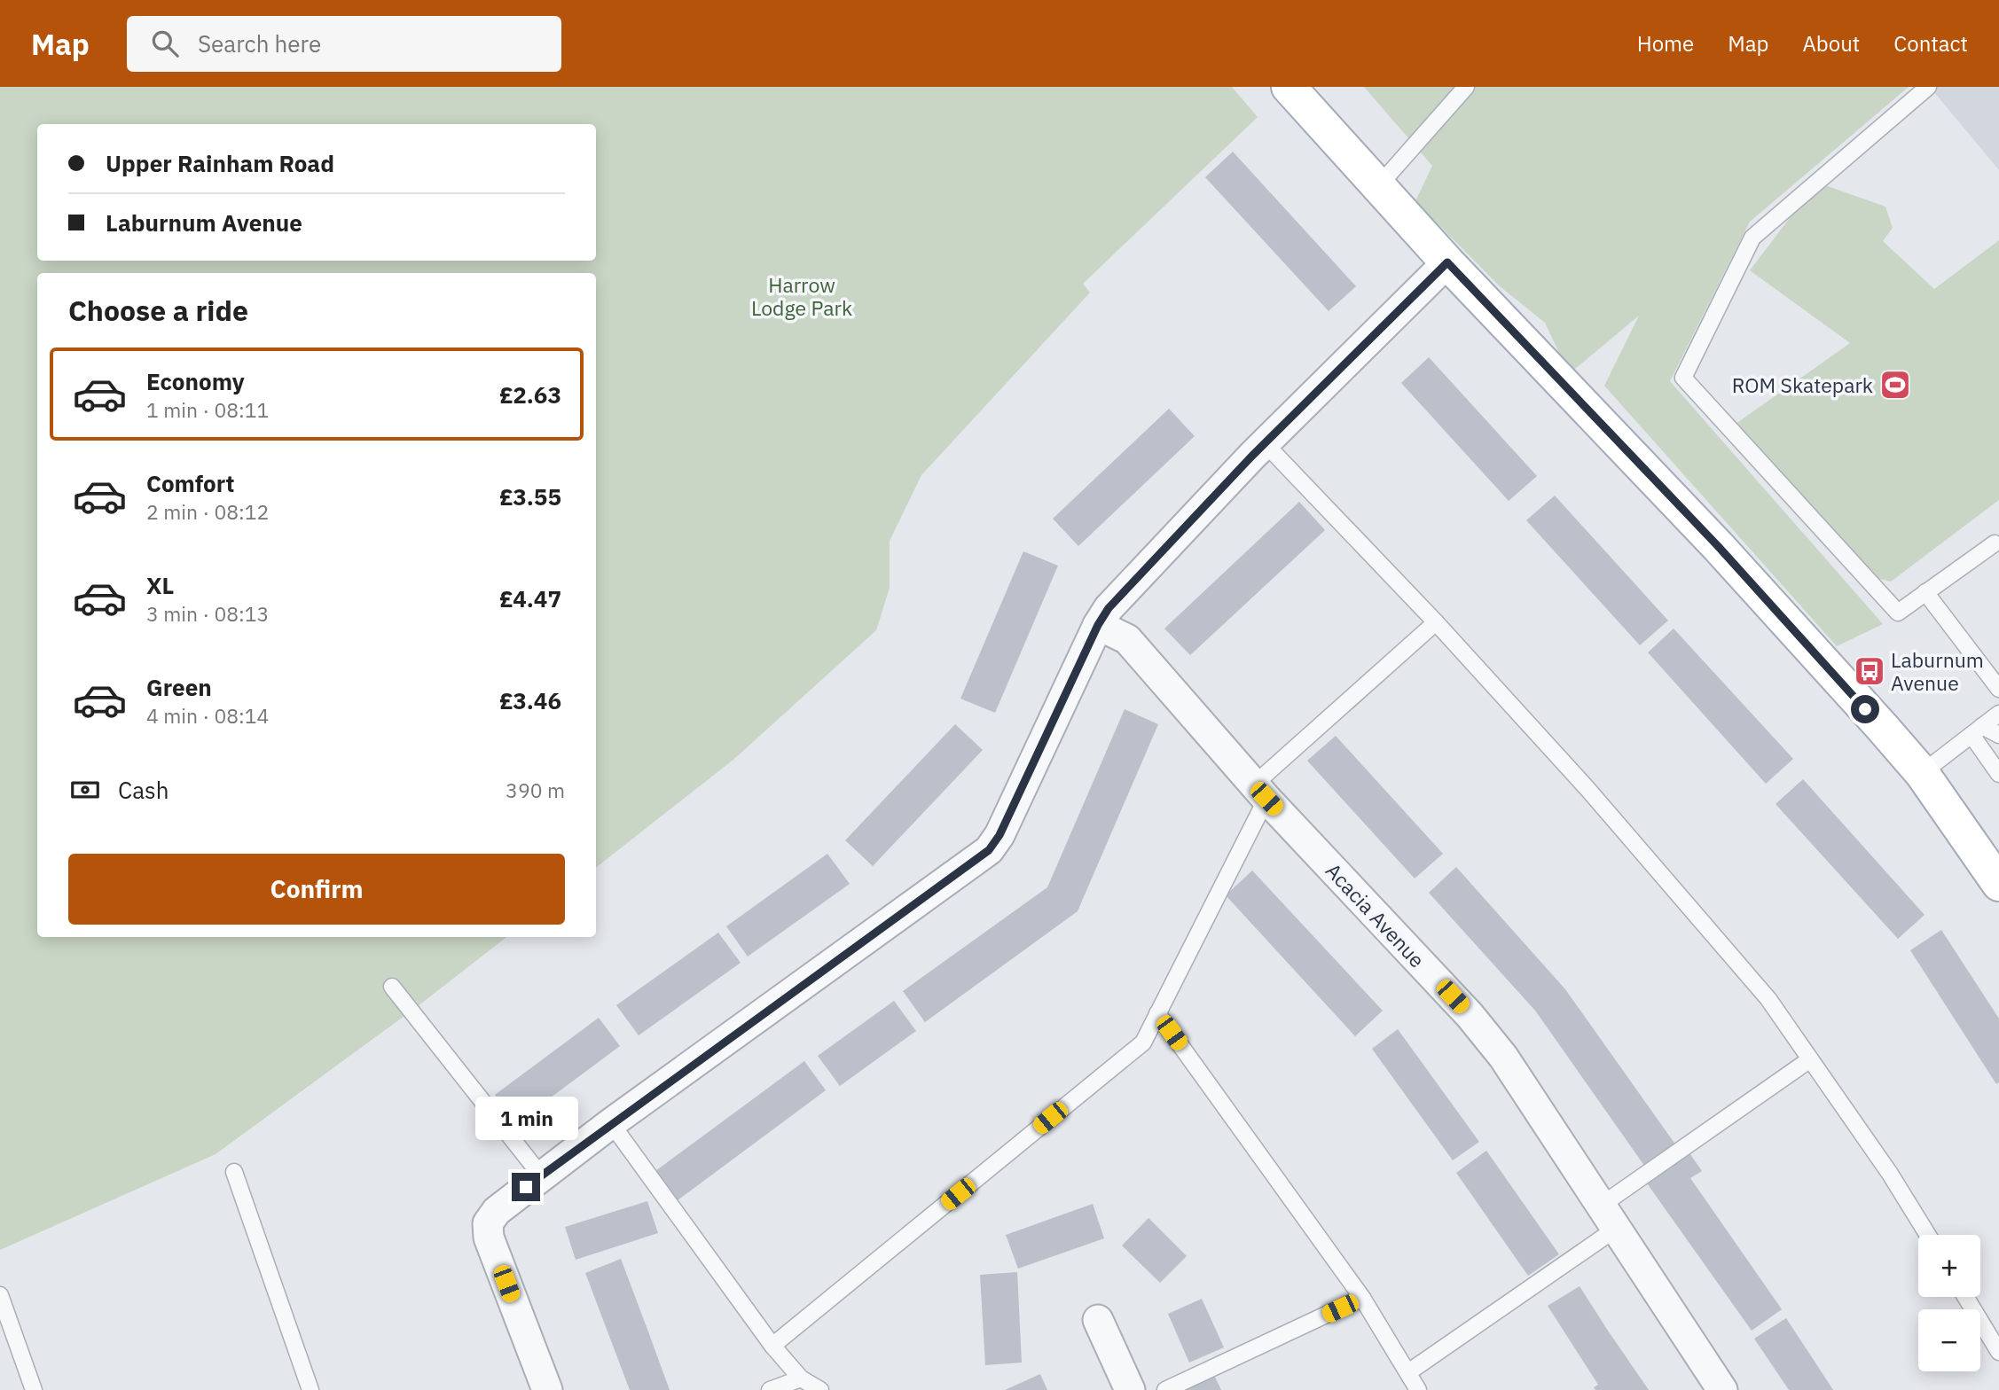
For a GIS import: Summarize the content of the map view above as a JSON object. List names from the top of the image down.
{
  "streets": {
    "street": ["Acacia Avenue"]
  },
  "parks": ["Harrow Lodge Park"],
  "places": {
    "sports": ["ROM Skatepark"],
    "bus stop": ["Laburnum Avenue"]
  },
  "page": {
    "header": "Map",
    "search": "Search here",
    "nav": [
      "Home",
      "Map",
      "About",
      "Contact"
    ],
    "banner": ["Upper Rainham Road", "Laburnum Avenue"],
    "heading": "Choose a ride",
    "list": [
      {
        "name": "Economy",
        "note": "1 min · 08:11",
        "value": "£2.63"
      },
      {
        "name": "Comfort",
        "note": "2 min · 08:12",
        "value": "£3.55"
      },
      {
        "name": "XL",
        "note": "3 min · 08:13",
        "value": "£4.47"
      },
      {
        "name": "Green",
        "note": "4 min · 08:14",
        "value": "£3.46"
      }
    ],
    "pay": ["Cash", "390 m"],
    "buttons": "Confirm",
    "bubble": "1 min",
    "map_buttons": ["+", "−"]
  }
}
